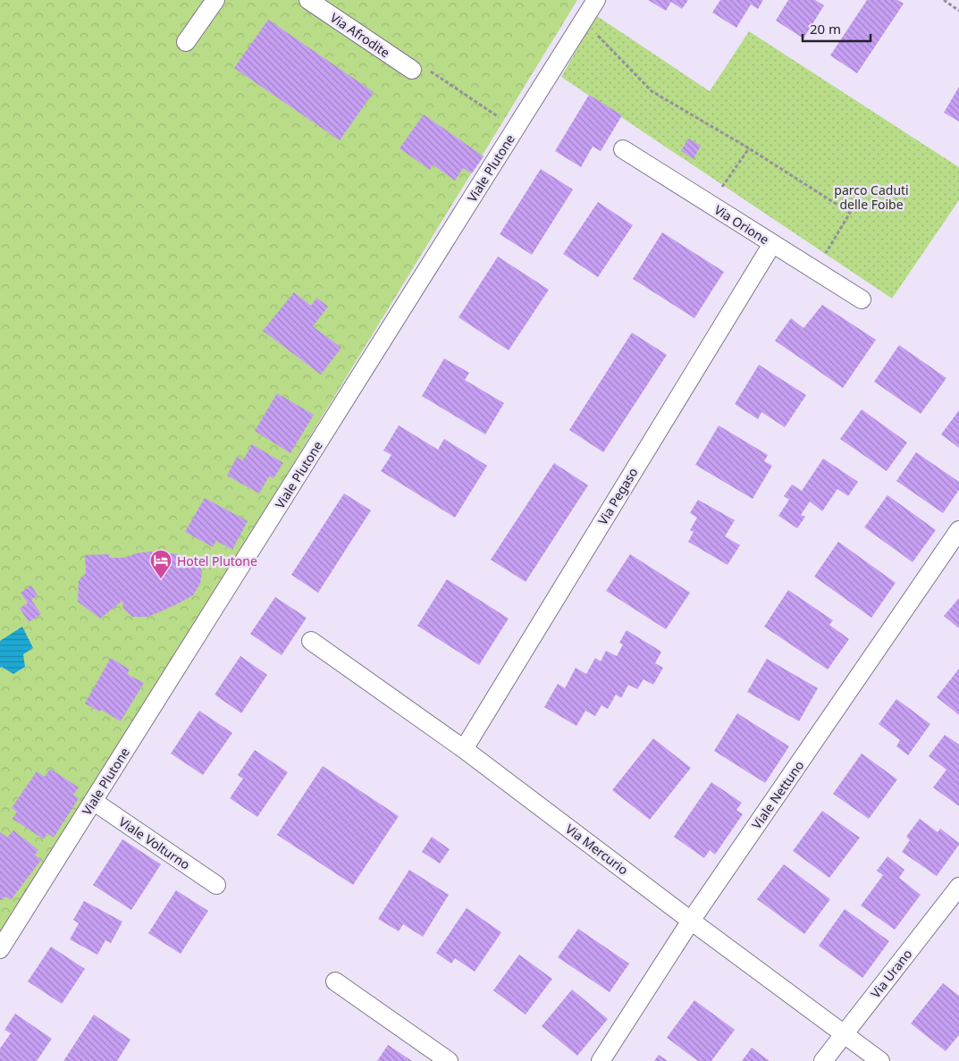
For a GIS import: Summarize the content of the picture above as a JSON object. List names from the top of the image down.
{
  "streets": {
    "street": [
      "Via Afrodite",
      "Viale Plutone",
      "Via Orione",
      "Via Pegaso",
      "Viale Nettuno",
      "Viale Volturno",
      "Via Mercurio",
      "Via Urano"
    ]
  },
  "crossings": [
    ["Viale Plutone", "Viale Volturno"],
    ["Via Orione", "Via Pegaso"],
    ["Via Pegaso", "Via Mercurio"],
    ["Viale Nettuno", "Via Mercurio"],
    ["Via Mercurio", "Via Urano"]
  ],
  "parks": ["parco Caduti delle Foibe"],
  "places": {
    "hotel": ["Hotel Plutone"]
  },
  "scale_bar": "20 m"
}
